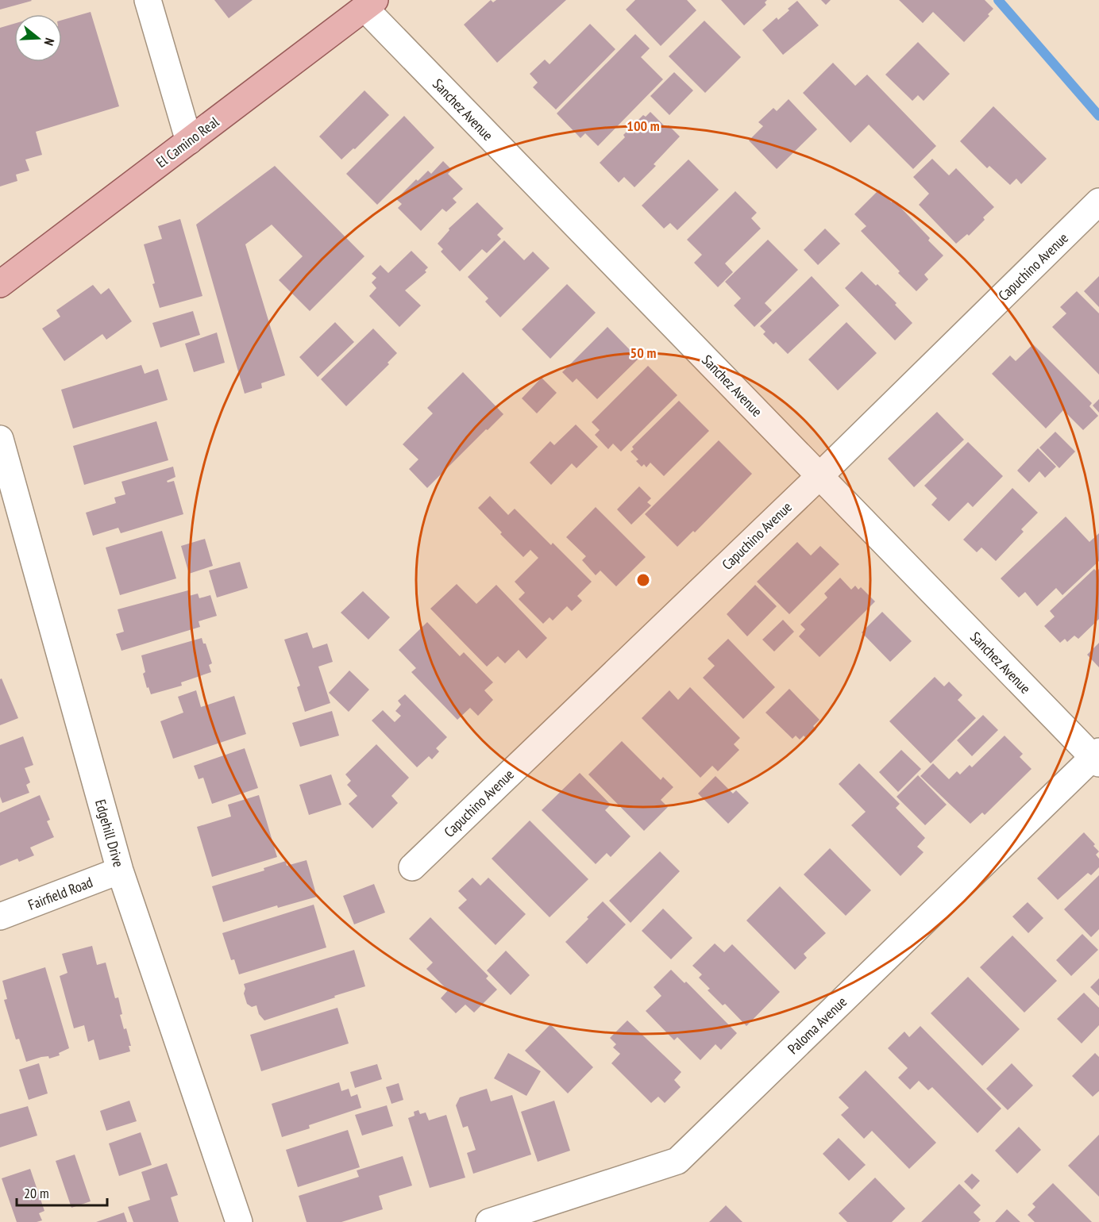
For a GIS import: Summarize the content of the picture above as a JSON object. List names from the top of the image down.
{
  "streets": {
    "main road": ["El Camino Real"],
    "street": [
      "Sanchez Avenue",
      "Capuchino Avenue",
      "Edgehill Drive",
      "Fairfield Road",
      "Paloma Avenue"
    ]
  },
  "crossings": [
    ["Sanchez Avenue", "El Camino Real"],
    ["Sanchez Avenue", "Capuchino Avenue"],
    ["Sanchez Avenue", "Paloma Avenue"],
    ["Edgehill Drive", "Fairfield Road"]
  ],
  "scale_bar": "20 m",
  "north": "right",
  "rings": ["100 m", "50 m"]
}
